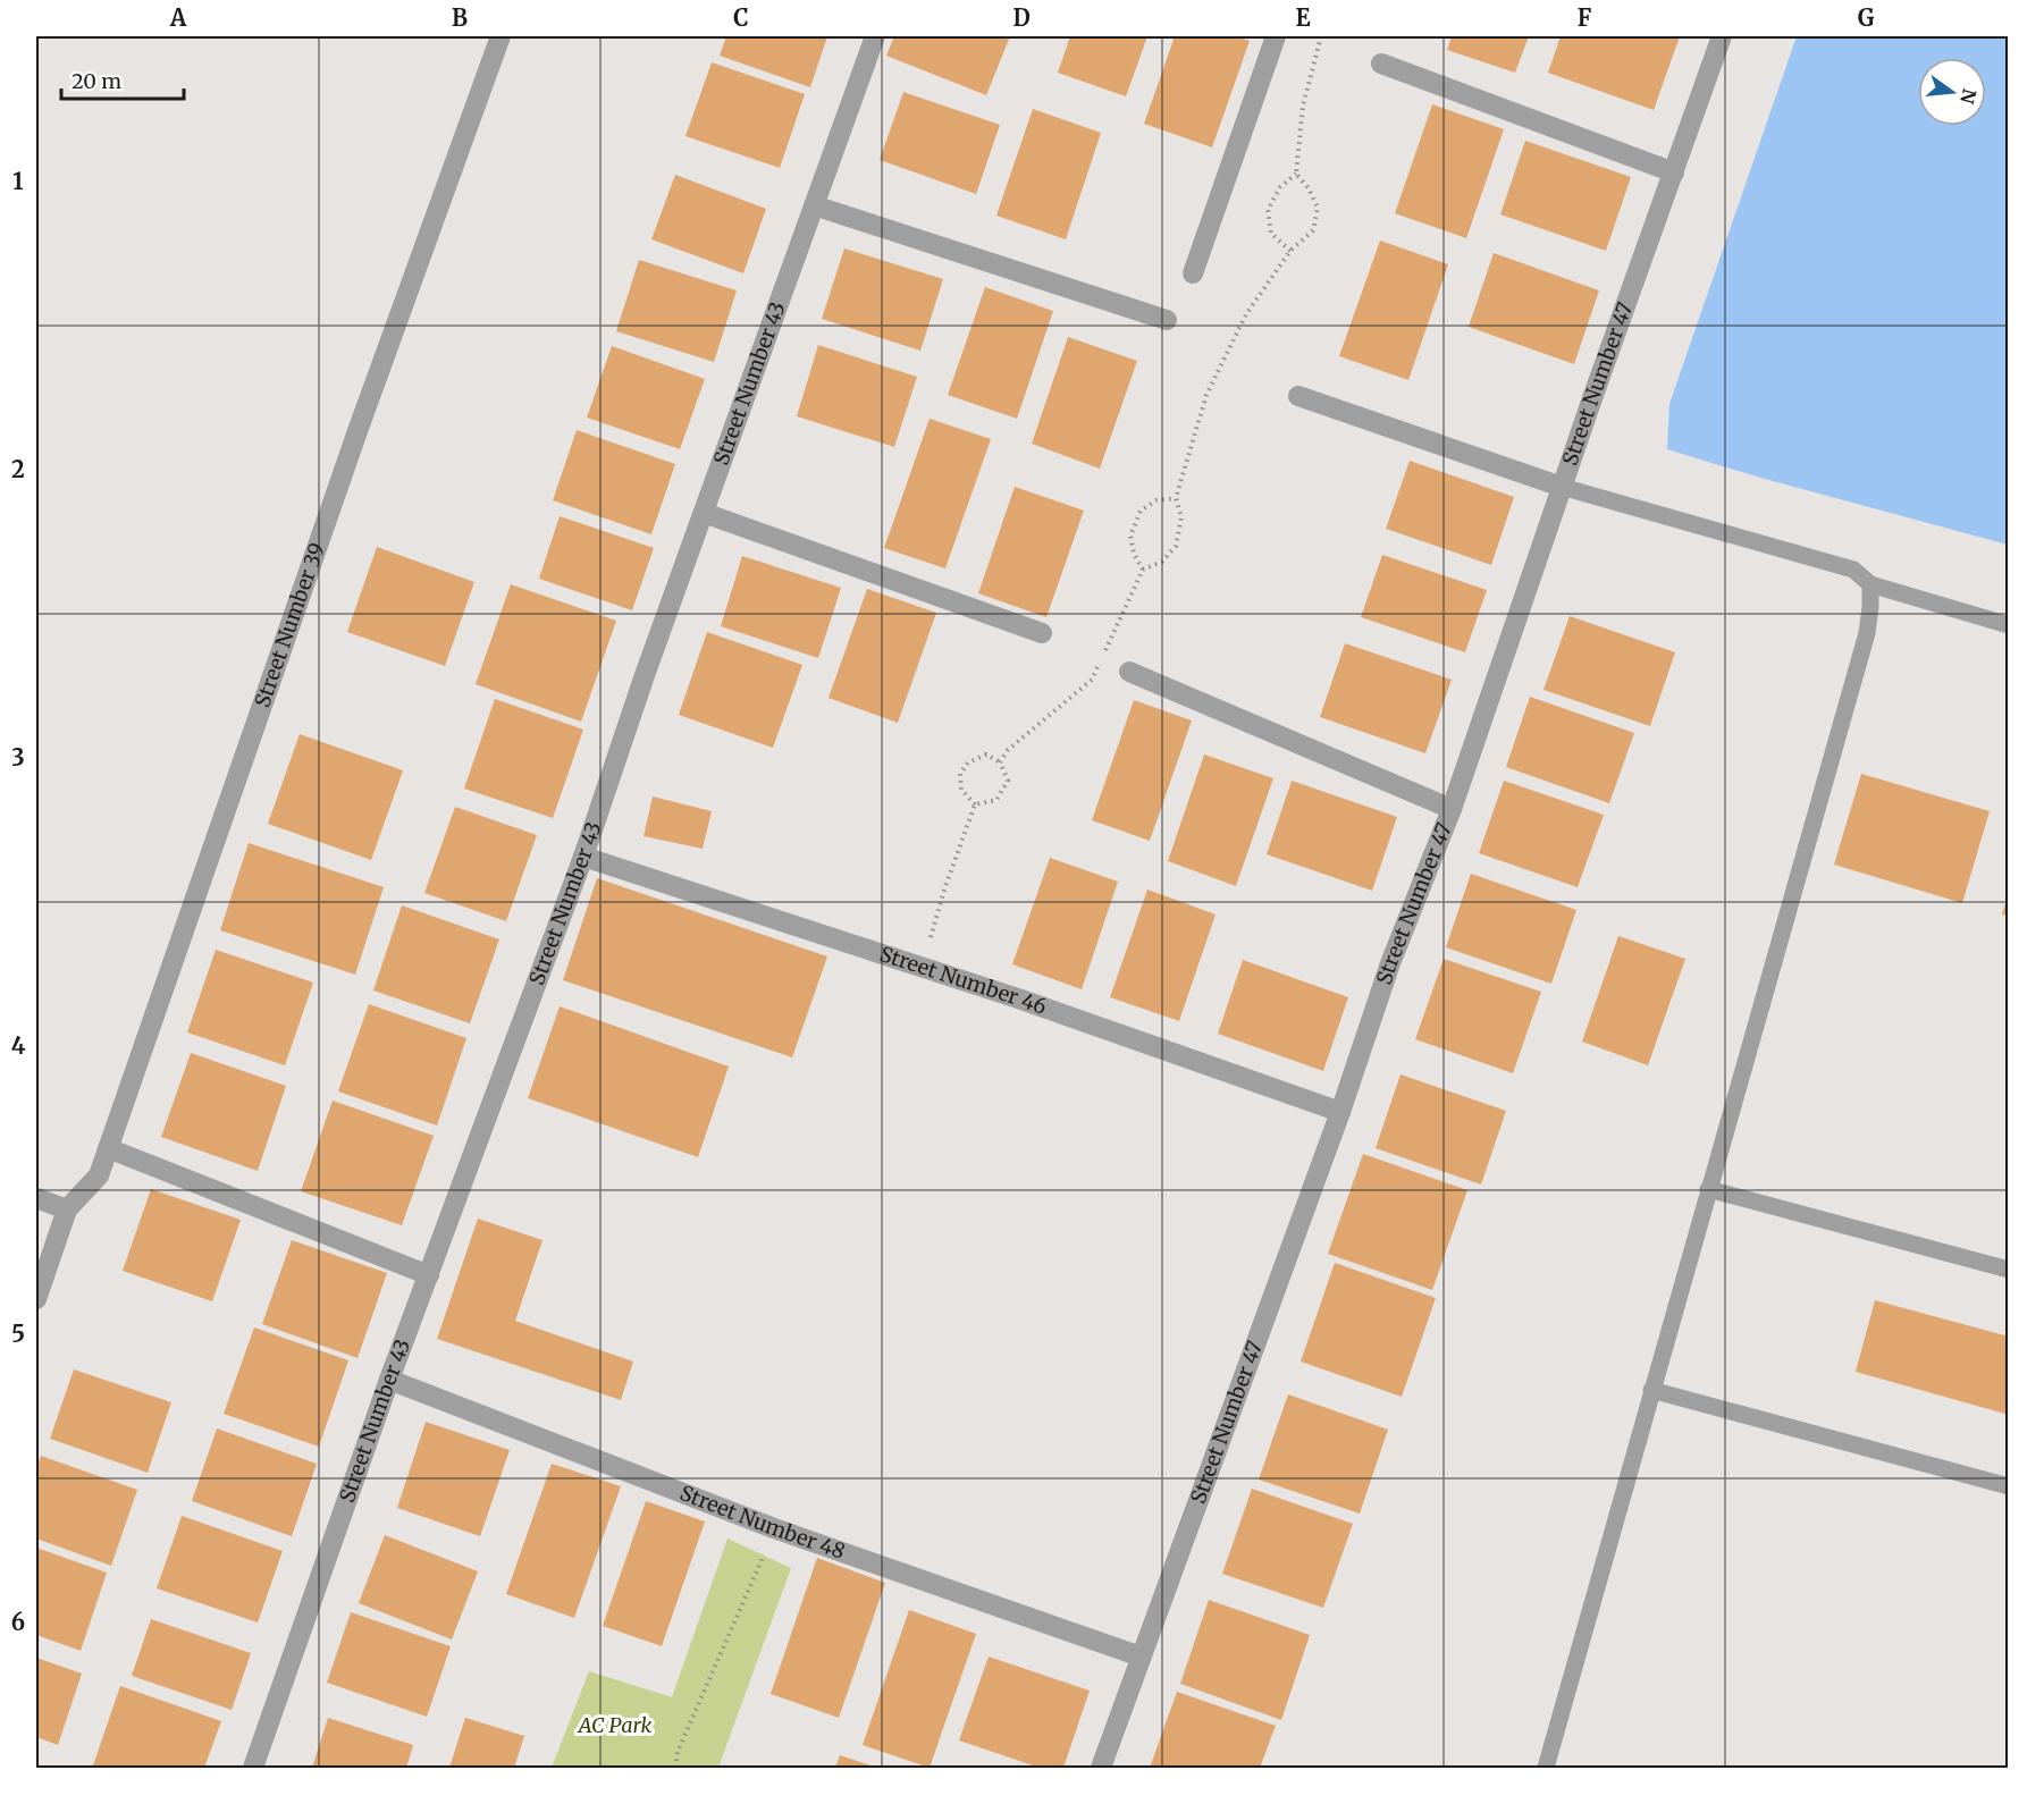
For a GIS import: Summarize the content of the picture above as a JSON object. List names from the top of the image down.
{
  "streets": {
    "street": [
      "Street Number 43",
      "Street Number 47",
      "Street Number 39",
      "Street Number 46",
      "Street Number 48"
    ]
  },
  "crossings": [
    ["Street Number 43", "Street Number 46"],
    ["Street Number 43", "Street Number 48"],
    ["Street Number 47", "Street Number 46"],
    ["Street Number 47", "Street Number 48"]
  ],
  "parks": ["AC Park"],
  "scale_bar": "20 m",
  "north": "right",
  "grid": {
    "columns": [
      "A",
      "B",
      "C",
      "D",
      "E",
      "F",
      "G"
    ],
    "rows": [
      "1",
      "2",
      "3",
      "4",
      "5",
      "6"
    ]
  }
}
